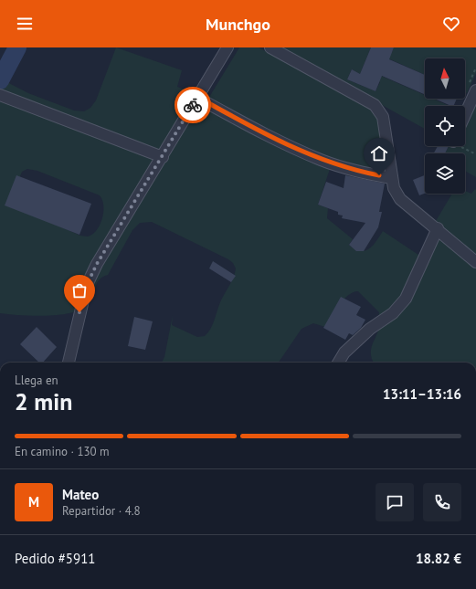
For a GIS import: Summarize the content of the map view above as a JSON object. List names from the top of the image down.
{
  "north": "top",
  "page": {
    "header": "Munchgo",
    "heading": ["2 min", "Llega en", "13:11–13:16"],
    "panel": [
      "Mateo",
      "Repartidor · 4.8",
      "Pedido #5911",
      "18.82 €"
    ],
    "bar": "En camino · 130 m",
    "round": "M"
  }
}
